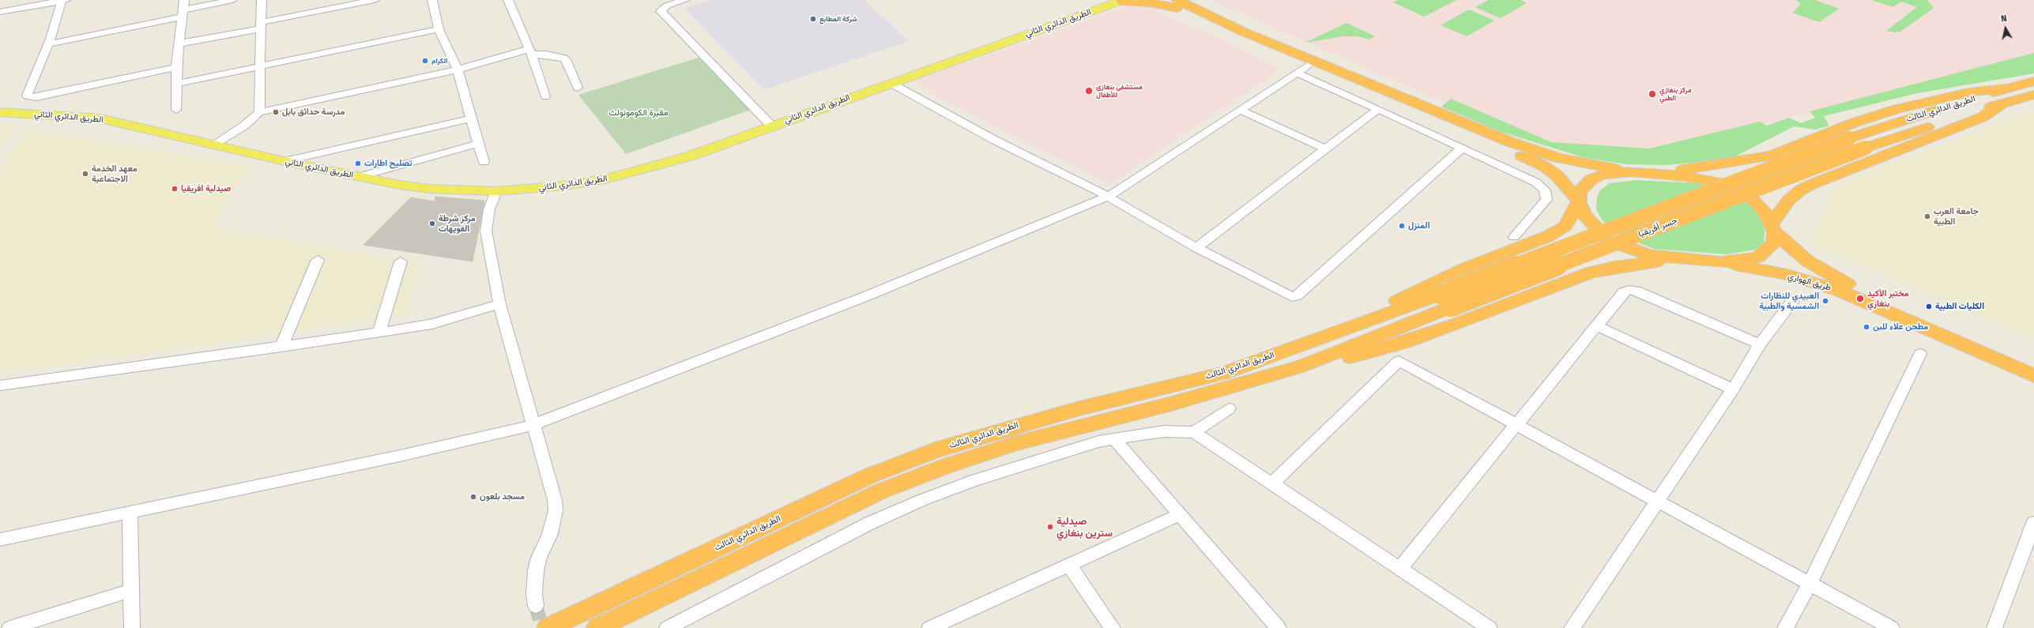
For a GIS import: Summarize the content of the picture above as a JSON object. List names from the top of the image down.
{
  "streets": {
    "highway": ["الطريق الدائري الثالث", "جسر أفريقيا", "طريق الهواري"],
    "main road": ["الطريق الدائري الثاني"]
  },
  "crossings": [
    ["الطريق الدائري الثالث", "جسر أفريقيا"]
  ],
  "parks": ["مقبرة الكومونولث"],
  "places": [
    "شركة المطابع",
    "الكرام",
    "مستشفى بنغازي للأطفال",
    "مركز بنغازي الطبي",
    "مدرسة حدائق بابل",
    "تصليح اطارات",
    "معهد الخدمة الاجتماعية",
    "صيدلية افريقيا",
    "جامعة العرب الطبية",
    "مركز شرطة الفويهات",
    "المنزل",
    "مختبر الأكيد بنغازي",
    "العبيدي للنظارات الشمسية والطبية",
    "الكليات الطبية",
    "مطحن علاء للبن",
    "مسجد بلعون",
    "صيدلية سترين بنغازي"
  ],
  "north": "top"
}
